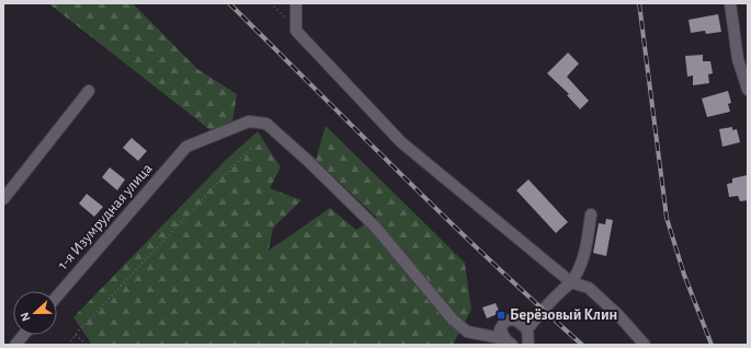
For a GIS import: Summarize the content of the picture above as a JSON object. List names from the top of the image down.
{
  "streets": {
    "street": ["1-я Изумрудная улица"]
  },
  "places": {
    "transit": ["Берёзовый Клин"]
  },
  "north": "left"
}
